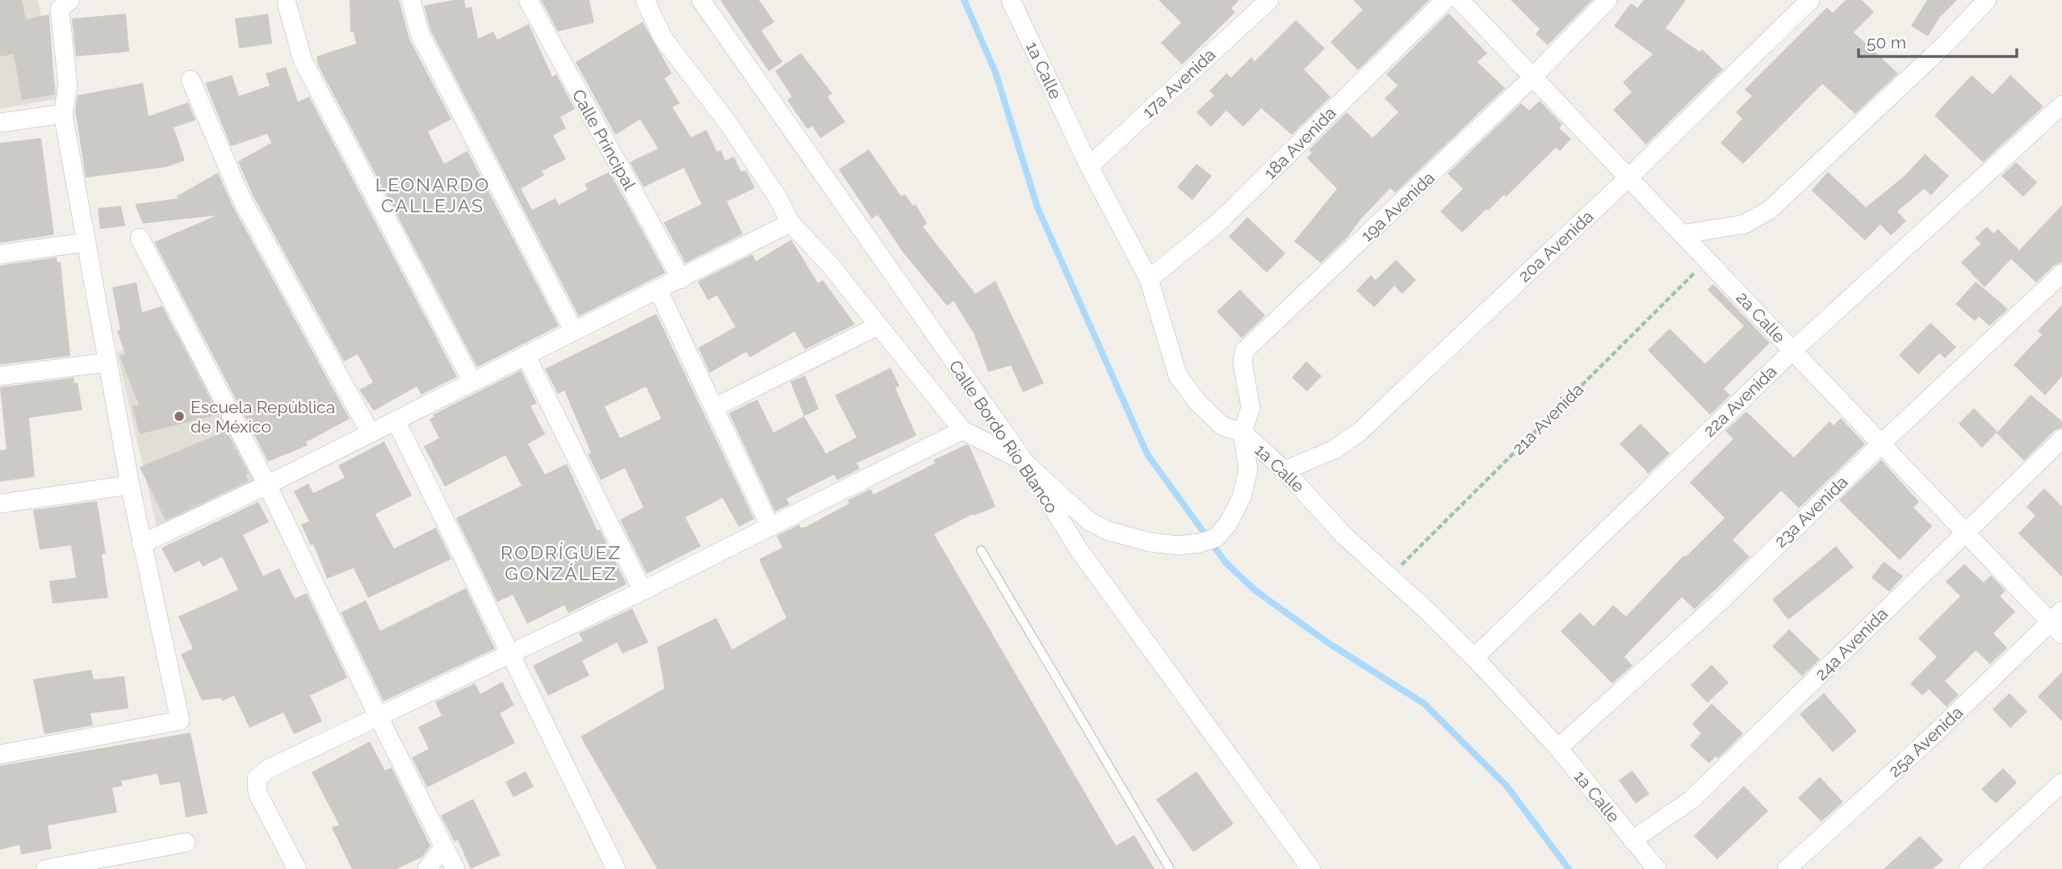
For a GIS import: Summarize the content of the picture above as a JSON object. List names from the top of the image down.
{
  "streets": {
    "street": [
      "1a Calle",
      "17a Avenida",
      "Calle Principal",
      "18a Avenida",
      "19a Avenida",
      "20a Avenida",
      "2a Calle",
      "22a Avenida",
      "Calle Bordo Río Blanco",
      "23a Avenida",
      "24a Avenida",
      "25a Avenida"
    ],
    "path": ["21a Avenida"]
  },
  "crossings": [
    ["1a Calle", "17a Avenida"],
    ["1a Calle", "18a Avenida"],
    ["1a Calle", "19a Avenida"],
    ["1a Calle", "20a Avenida"],
    ["1a Calle", "22a Avenida"],
    ["1a Calle", "21a Avenida"],
    ["1a Calle", "23a Avenida"],
    ["1a Calle", "24a Avenida"],
    ["19a Avenida", "2a Calle"],
    ["20a Avenida", "2a Calle"],
    ["2a Calle", "22a Avenida"],
    ["2a Calle", "21a Avenida"],
    ["2a Calle", "23a Avenida"],
    ["2a Calle", "24a Avenida"],
    ["2a Calle", "25a Avenida"]
  ],
  "districts": ["LEONARDO CALLEJAS", "RODRÍGUEZ GONZÁLEZ"],
  "places": ["Escuela República de México"],
  "scale_bar": "50 m"
}
